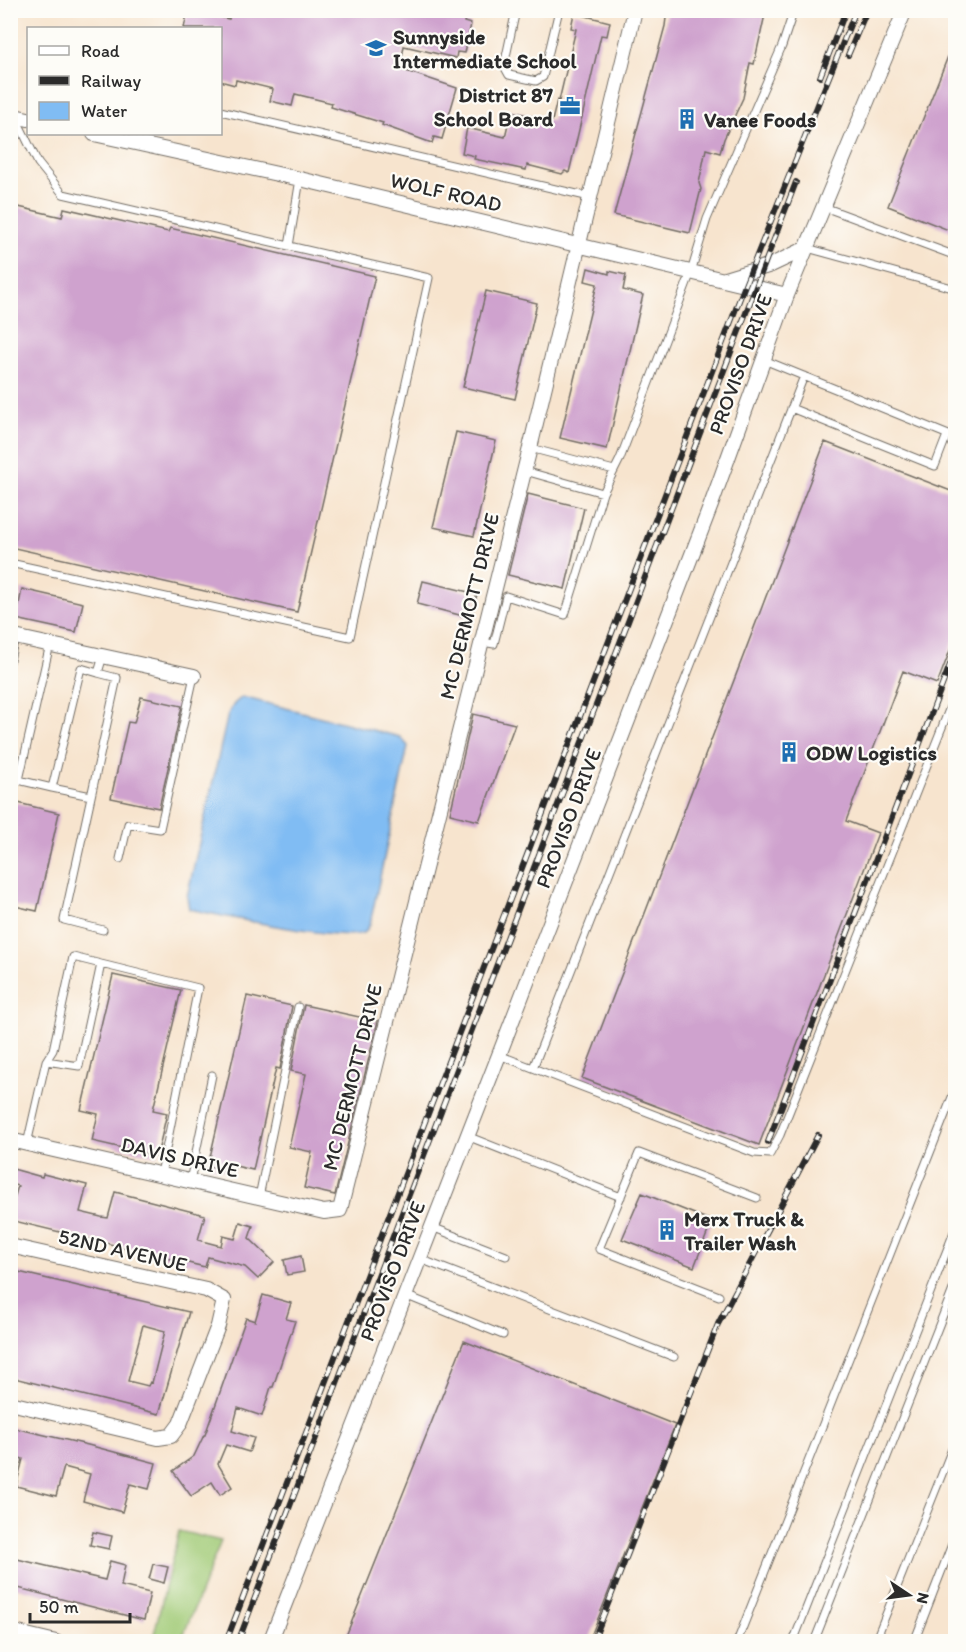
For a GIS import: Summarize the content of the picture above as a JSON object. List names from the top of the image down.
{
  "streets": {
    "street": [
      "WOLF ROAD",
      "PROVISO DRIVE",
      "MC DERMOTT DRIVE",
      "DAVIS DRIVE",
      "52ND AVENUE"
    ]
  },
  "crossings": [
    ["WOLF ROAD", "PROVISO DRIVE"],
    ["WOLF ROAD", "MC DERMOTT DRIVE"],
    ["MC DERMOTT DRIVE", "DAVIS DRIVE"]
  ],
  "places": {
    "school or university": ["Sunnyside Intermediate School"],
    "office": ["District 87 School Board"],
    "building": ["Vanee Foods", "ODW Logistics", "Merx Truck & Trailer Wash"]
  },
  "legend": ["Road", "Railway", "Water"],
  "scale_bar": "50 m",
  "north": "right"
}
